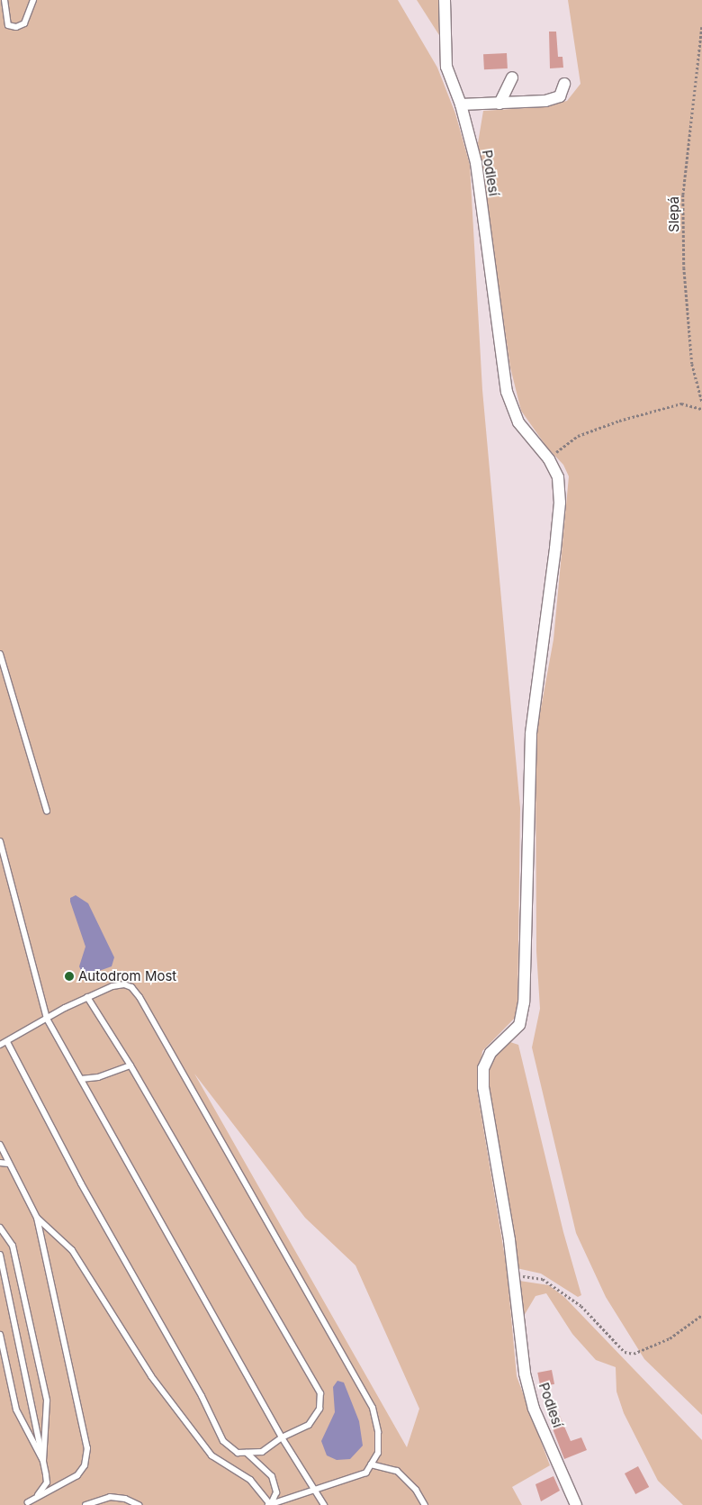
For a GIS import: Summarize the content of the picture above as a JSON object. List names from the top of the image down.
{
  "streets": {
    "street": ["Podlesí"],
    "path": ["Slepá"]
  },
  "places": ["Autodrom Most"]
}
